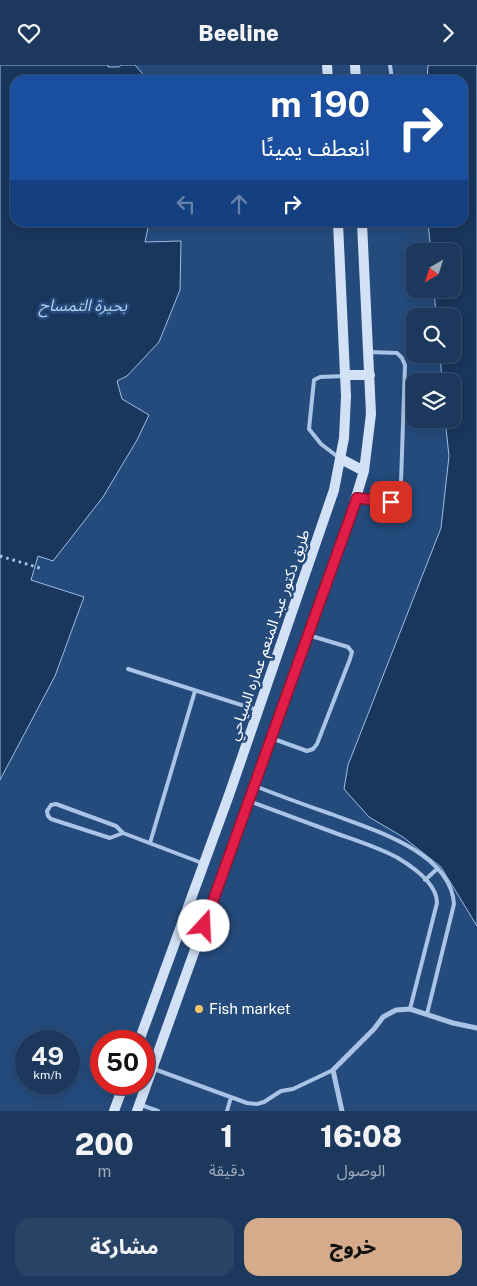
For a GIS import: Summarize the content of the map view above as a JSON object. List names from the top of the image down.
{
  "streets": {
    "main road": ["طريق دكتور عبد المنعم عماره السياحي"]
  },
  "water": ["بحيرة التمساح"],
  "places": ["Fish market"],
  "north": "bottom left",
  "page": {
    "header": "Beeline",
    "turn": ["190 m", "انعطف يمينًا"],
    "speed": "49 km/h",
    "limit": "50",
    "eta": [
      "16:08",
      "الوصول",
      "1",
      "دقيقة",
      "200",
      "m"
    ],
    "buttons": ["خروج", "مشاركة"]
  }
}
